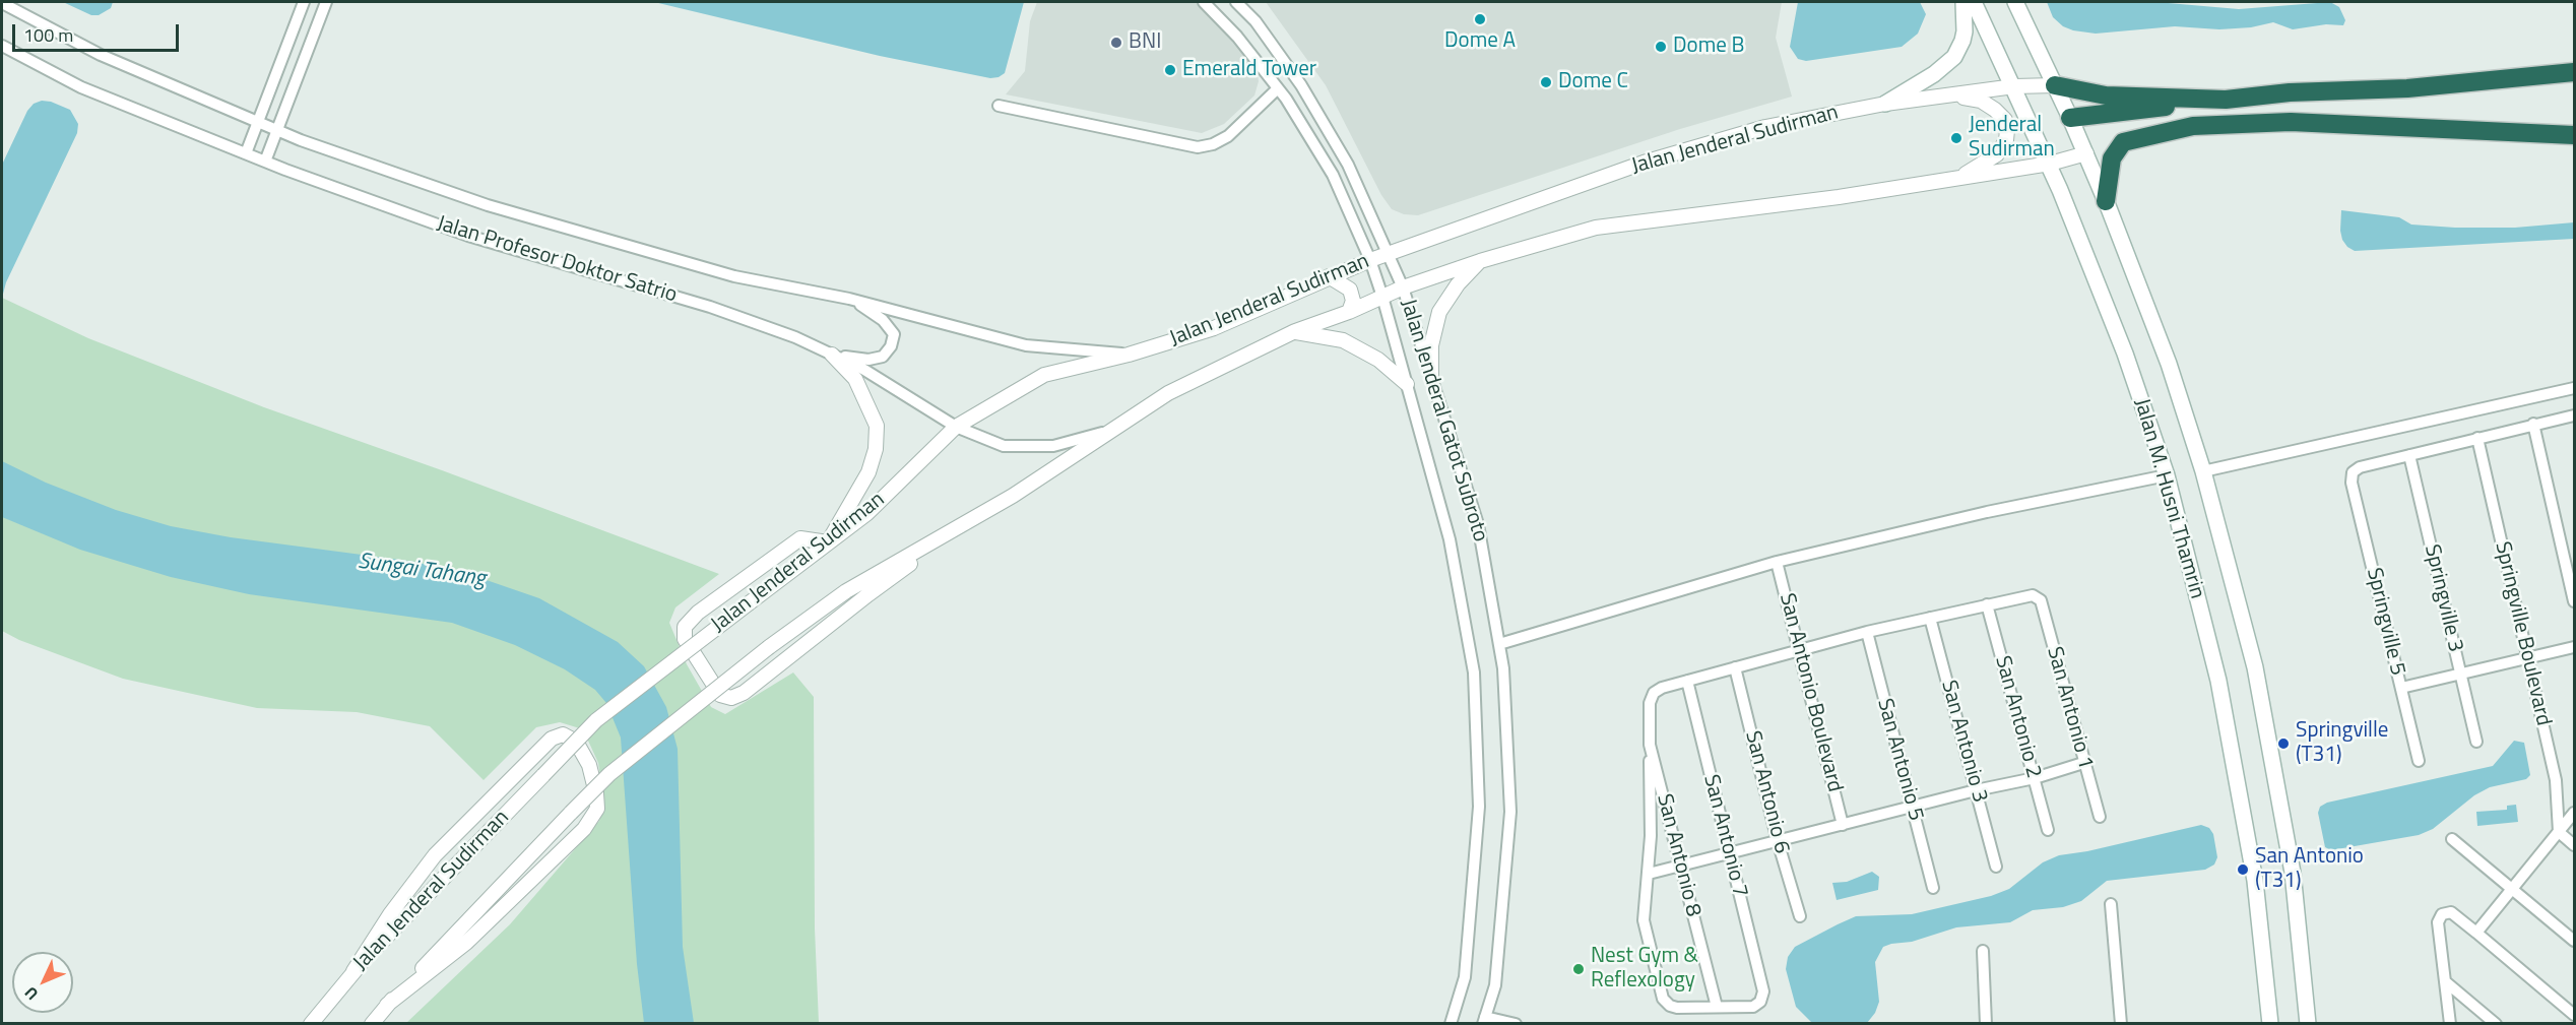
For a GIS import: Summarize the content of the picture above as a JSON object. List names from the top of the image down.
{
  "streets": {
    "main road": ["Jalan M. Husni Thamrin"],
    "street": [
      "Jalan Jenderal Sudirman",
      "Jalan Profesor Doktor Satrio",
      "Jalan Jenderal Gatot Subroto",
      "Springville 3",
      "Springville 5",
      "Springville Boulevard",
      "San Antonio Boulevard",
      "San Antonio 1",
      "San Antonio 2",
      "San Antonio 3",
      "San Antonio 5",
      "San Antonio 6",
      "San Antonio 7",
      "San Antonio 8"
    ]
  },
  "crossings": [
    ["Jalan Jenderal Sudirman", "Jalan Profesor Doktor Satrio"],
    ["Jalan Jenderal Sudirman", "Jalan Jenderal Gatot Subroto"],
    ["Jalan Jenderal Sudirman", "Jalan M. Husni Thamrin"],
    ["Springville 3", "Springville 5"],
    ["San Antonio 1", "San Antonio 2"],
    ["San Antonio 7", "San Antonio 8"]
  ],
  "water": ["Sungai Tahang"],
  "places": [
    "Dome A",
    "BNI",
    "Dome B",
    "Emerald Tower",
    "Dome C",
    "Jenderal Sudirman",
    "Springville (T31)",
    "San Antonio (T31)",
    "Nest Gym & Reflexology"
  ],
  "scale_bar": "100 m",
  "north": "bottom left"
}
